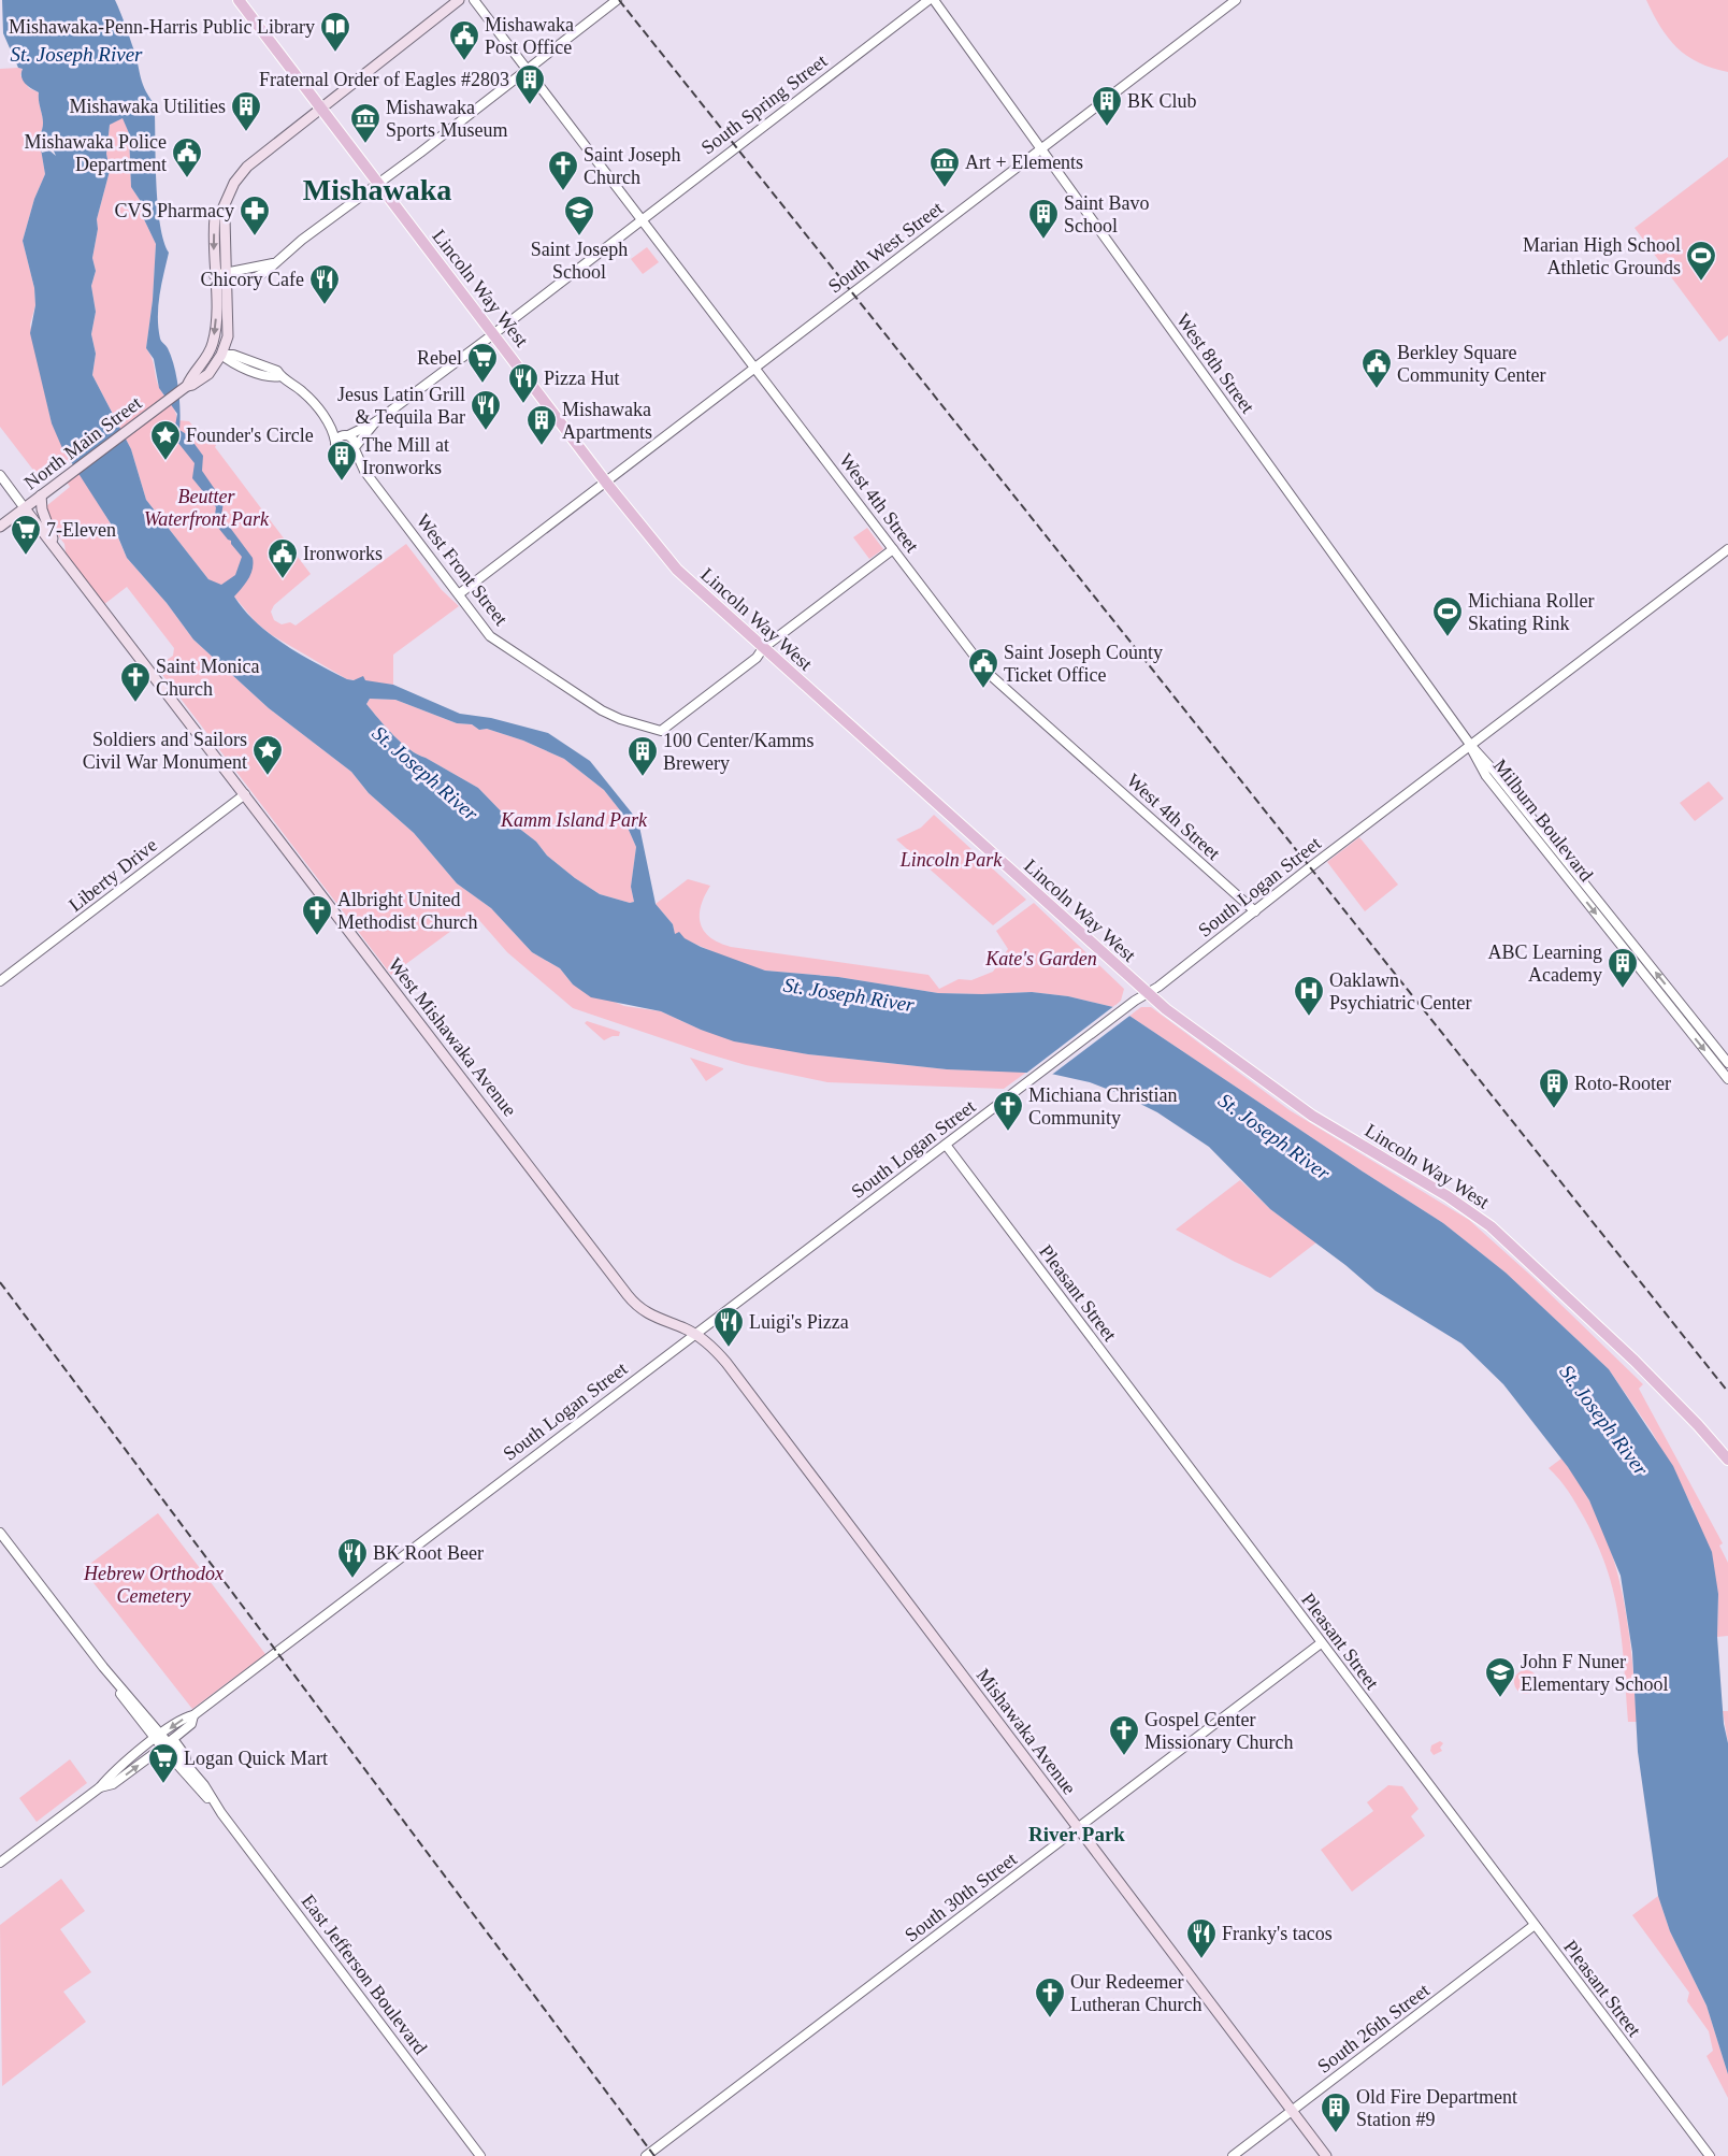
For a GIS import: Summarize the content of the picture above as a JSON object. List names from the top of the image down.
{
  "streets": {
    "main road": [
      "Lincoln Way West",
      "North Main Street",
      "West Mishawaka Avenue",
      "Mishawaka Avenue"
    ],
    "street": [
      "South Spring Street",
      "South West Street",
      "West 8th Street",
      "West 4th Street",
      "West Front Street",
      "Milburn Boulevard",
      "Liberty Drive",
      "South Logan Street",
      "Pleasant Street",
      "South 30th Street",
      "East Jefferson Boulevard",
      "South 26th Street"
    ]
  },
  "crossings": [
    ["South Spring Street", "Lincoln Way West"],
    ["South Spring Street", "West 4th Street"],
    ["South West Street", "Lincoln Way West"],
    ["South West Street", "West 8th Street"],
    ["South West Street", "West 4th Street"],
    ["South West Street", "West Front Street"],
    ["Lincoln Way West", "North Main Street"],
    ["Lincoln Way West", "West Front Street"],
    ["Lincoln Way West", "South Logan Street"],
    ["West 8th Street", "Milburn Boulevard"],
    ["West 8th Street", "South Logan Street"],
    ["North Main Street", "West Mishawaka Avenue"],
    ["West 4th Street", "South Logan Street"],
    ["Milburn Boulevard", "South Logan Street"],
    ["Liberty Drive", "West Mishawaka Avenue"],
    ["South Logan Street", "West Mishawaka Avenue"],
    ["South Logan Street", "Pleasant Street"],
    ["South Logan Street", "Mishawaka Avenue"],
    ["South Logan Street", "East Jefferson Boulevard"],
    ["West Mishawaka Avenue", "Mishawaka Avenue"],
    ["Pleasant Street", "South 30th Street"],
    ["Pleasant Street", "South 26th Street"],
    ["Mishawaka Avenue", "South 30th Street"],
    ["Mishawaka Avenue", "South 26th Street"]
  ],
  "districts": ["Mishawaka", "River Park"],
  "water": ["St. Joseph River"],
  "parks": [
    "Beutter Waterfront Park",
    "Kamm Island Park",
    "Lincoln Park",
    "Kate's Garden",
    "Hebrew Orthodox Cemetery"
  ],
  "places": {
    "library": ["Mishawaka-Penn-Harris Public Library"],
    "public building": [
      "Mishawaka Post Office",
      "Mishawaka Police Department",
      "Berkley Square Community Center",
      "Ironworks",
      "Saint Joseph County Ticket Office"
    ],
    "building": [
      "Fraternal Order of Eagles #2803",
      "BK Club",
      "Mishawaka Utilities",
      "Saint Bavo School",
      "Mishawaka Apartments",
      "The Mill at Ironworks",
      "100 Center/Kamms Brewery",
      "ABC Learning Academy",
      "Roto-Rooter",
      "Old Fire Department Station #9"
    ],
    "museum": ["Mishawaka Sports Museum", "Art + Elements"],
    "church": [
      "Saint Joseph Church",
      "Saint Monica Church",
      "Albright United Methodist Church",
      "Michiana Christian Community",
      "Gospel Center Missionary Church",
      "Our Redeemer Lutheran Church"
    ],
    "pharmacy": ["CVS Pharmacy"],
    "school or university": ["Saint Joseph School", "John F Nuner Elementary School"],
    "sports": ["Marian High School Athletic Grounds", "Michiana Roller Skating Rink"],
    "restaurant": [
      "Chicory Cafe",
      "Pizza Hut",
      "Jesus Latin Grill & Tequila Bar",
      "Luigi's Pizza",
      "BK Root Beer",
      "Franky's tacos"
    ],
    "supermarket": ["Rebel", "7-Eleven", "Logan Quick Mart"],
    "place": ["Founder's Circle", "Soldiers and Sailors Civil War Monument"],
    "hospital": ["Oaklawn Psychiatric Center"]
  }
}
